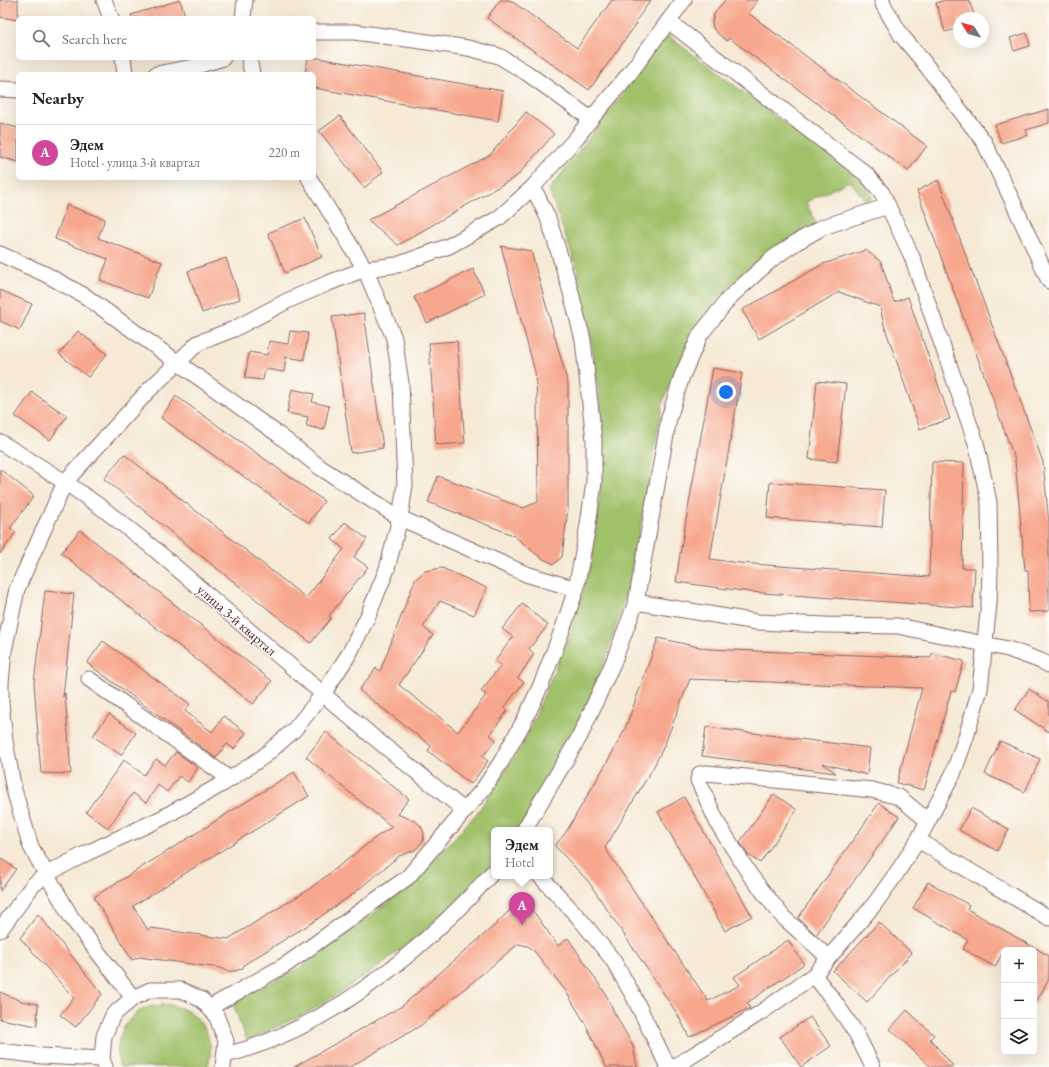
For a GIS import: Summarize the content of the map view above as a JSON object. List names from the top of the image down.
{
  "streets": {
    "street": ["улица 3-й квартал"]
  },
  "north": "top left",
  "page": {
    "search": "Search here",
    "heading": "Nearby",
    "list": [
      {
        "mark": "A",
        "name": "Эдем",
        "note": "Hotel · улица 3-й квартал",
        "value": "220 m"
      }
    ],
    "popup": ["Эдем", "Hotel"],
    "pins": "A",
    "map_buttons": ["+", "−"]
  }
}
